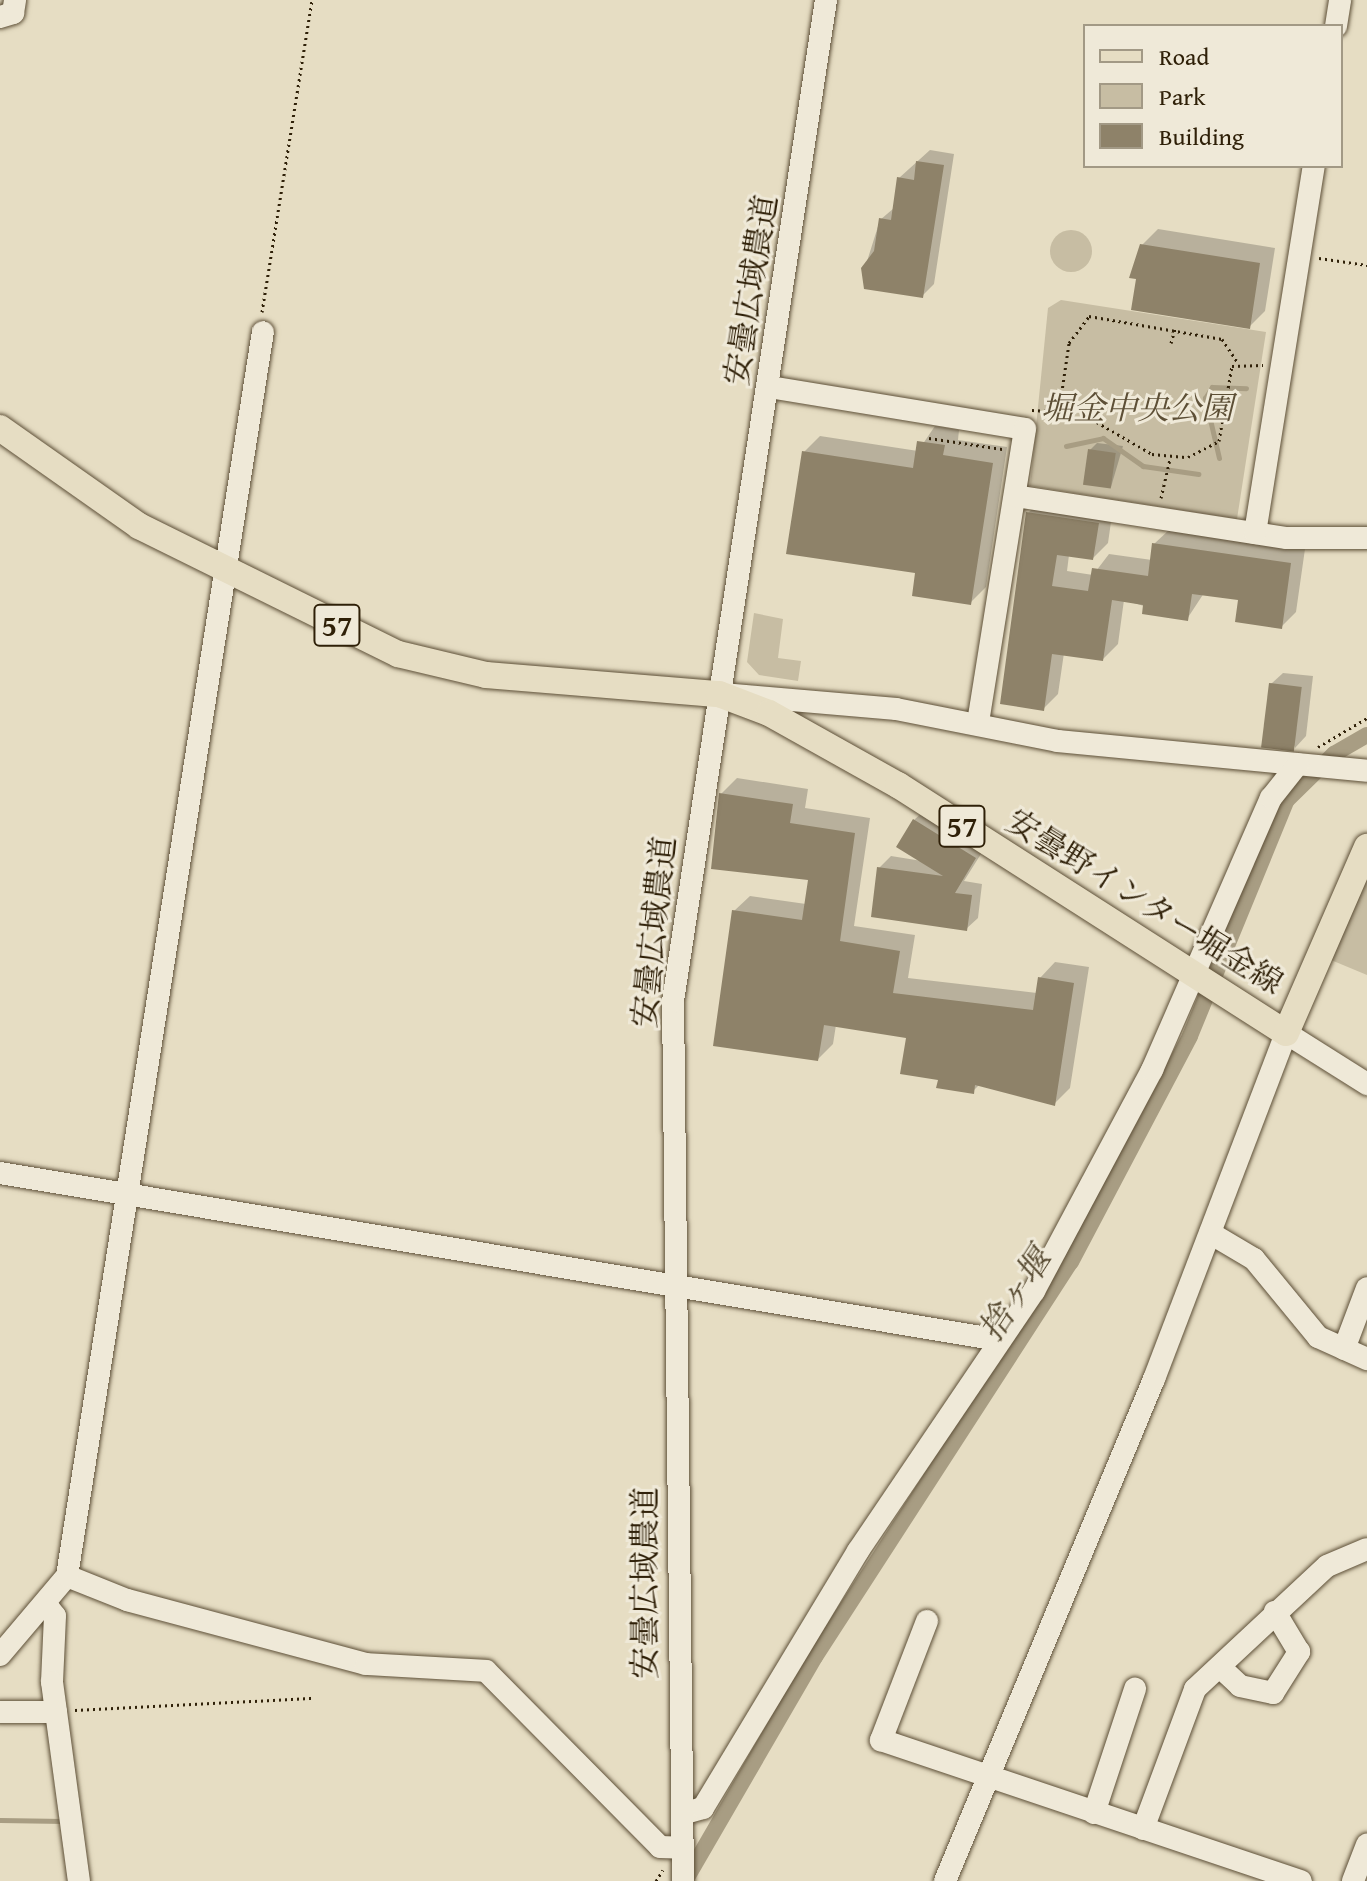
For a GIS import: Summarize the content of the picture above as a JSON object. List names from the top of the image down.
{
  "streets": {
    "main road": ["57", "安曇野インター堀金線"],
    "street": ["安曇広域農道"]
  },
  "crossings": [
    ["安曇広域農道", "安曇野インター堀金線"]
  ],
  "water": ["捨ヶ堰"],
  "parks": ["堀金中央公園"],
  "legend": ["Road", "Park", "Building"]
}
